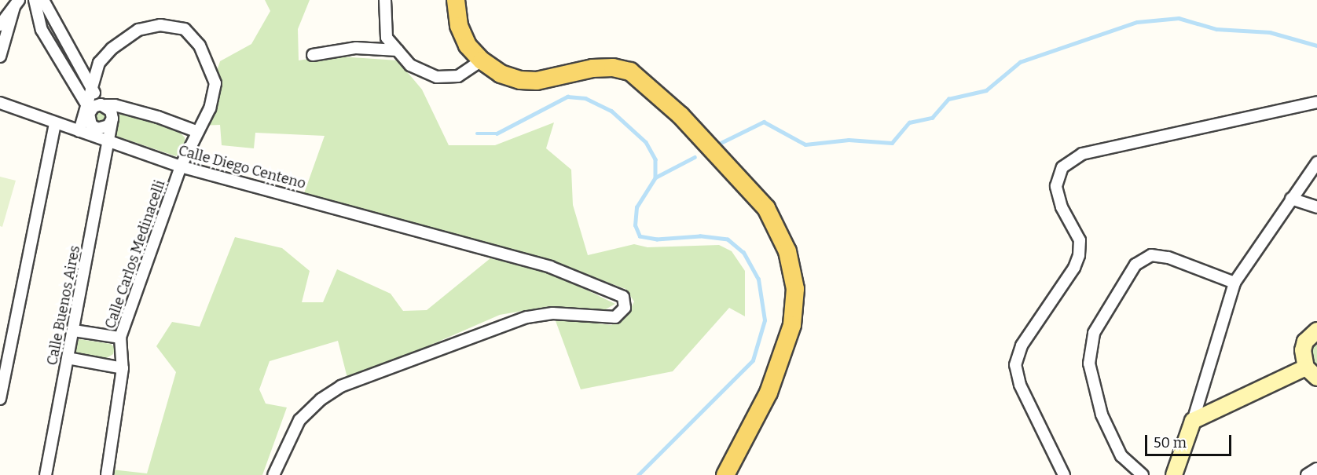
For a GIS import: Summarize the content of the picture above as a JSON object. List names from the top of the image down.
{
  "streets": {
    "street": ["Calle Diego Centeno", "Calle Carlos Medinacelli", "Calle Buenos Aires"]
  },
  "crossings": [
    ["Calle Diego Centeno", "Calle Carlos Medinacelli"],
    ["Calle Diego Centeno", "Calle Buenos Aires"]
  ],
  "scale_bar": "50 m"
}
